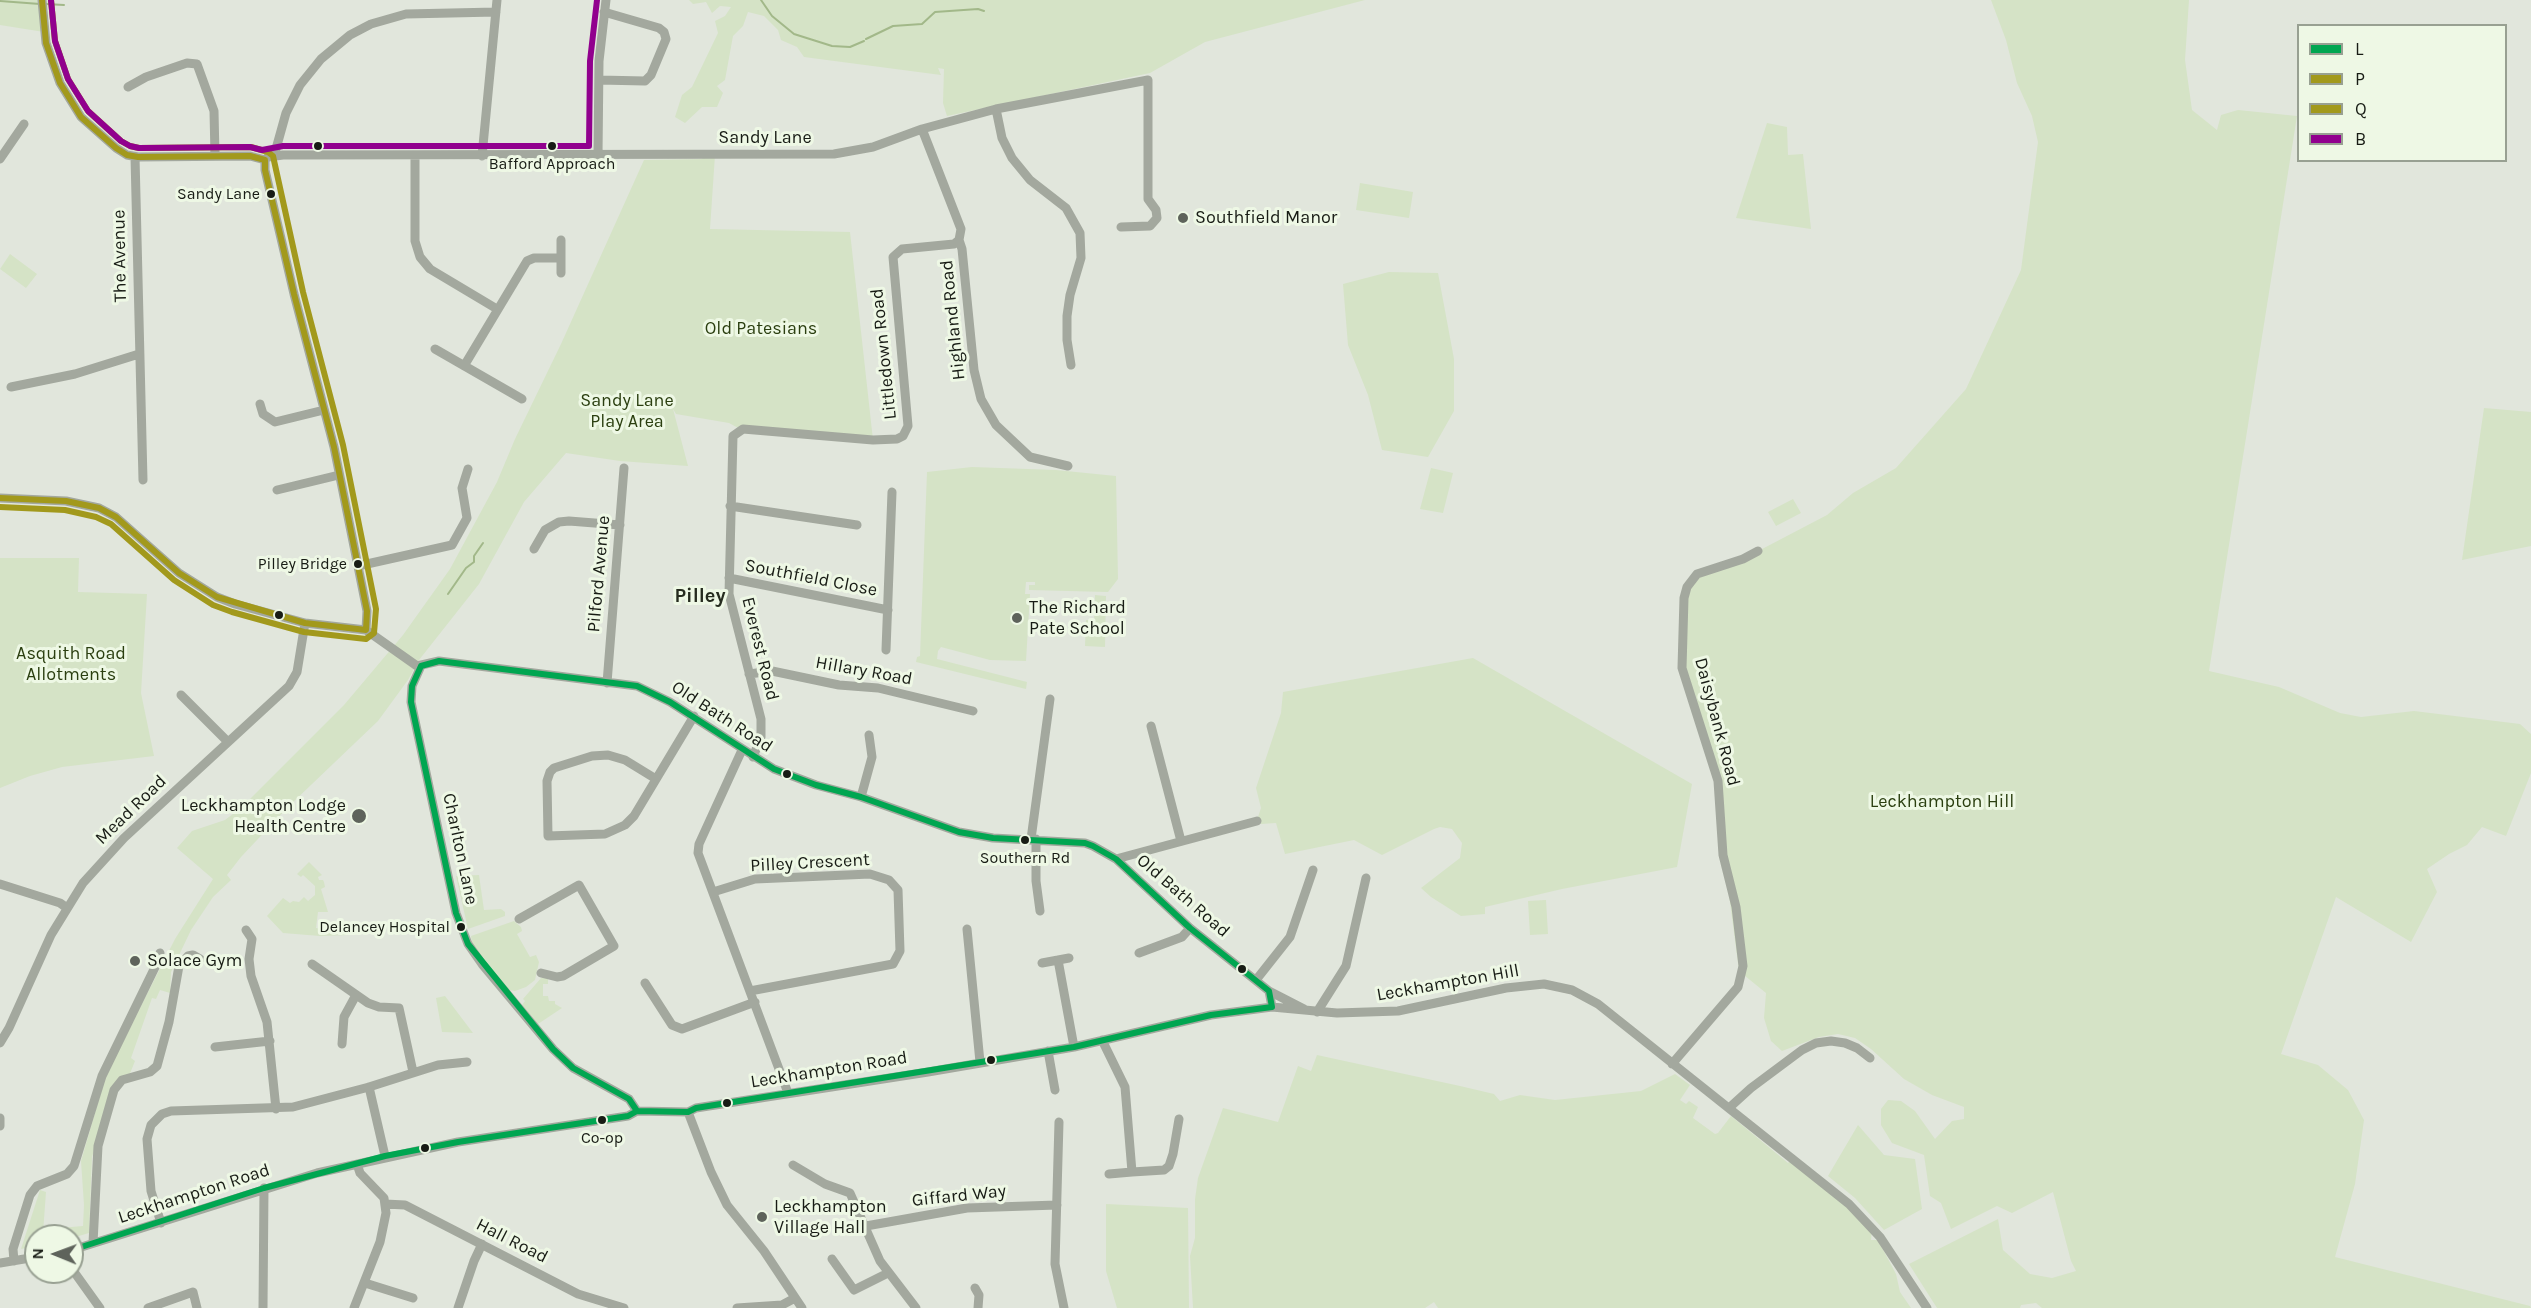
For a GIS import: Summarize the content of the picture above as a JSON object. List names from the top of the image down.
{
  "streets": {
    "street": [
      "Sandy Lane",
      "The Avenue",
      "Highland Road",
      "Littledown Road",
      "Pilford Avenue",
      "Southfield Close",
      "Everest Road",
      "Hillary Road",
      "Old Bath Road",
      "Daisybank Road",
      "Mead Road",
      "Charlton Lane",
      "Pilley Crescent",
      "Leckhampton Hill",
      "Leckhampton Road",
      "Giffard Way",
      "Hall Road"
    ]
  },
  "crossings": [
    ["Sandy Lane", "The Avenue"],
    ["Sandy Lane", "Highland Road"],
    ["Highland Road", "Littledown Road"],
    ["Littledown Road", "Everest Road"],
    ["Pilford Avenue", "Old Bath Road"],
    ["Southfield Close", "Everest Road"],
    ["Everest Road", "Hillary Road"],
    ["Everest Road", "Old Bath Road"],
    ["Old Bath Road", "Charlton Lane"],
    ["Old Bath Road", "Leckhampton Road"],
    ["Daisybank Road", "Leckhampton Hill"],
    ["Charlton Lane", "Leckhampton Road"],
    ["Leckhampton Hill", "Leckhampton Road"]
  ],
  "districts": ["Pilley"],
  "parks": [
    "Old Patesians",
    "Sandy Lane Play Area",
    "Asquith Road Allotments",
    "Leckhampton Hill"
  ],
  "places": [
    "Bafford Approach",
    "Sandy Lane",
    "Southfield Manor",
    "Pilley Bridge",
    "The Richard Pate School",
    "Leckhampton Lodge Health Centre",
    "Southern Rd",
    "Delancey Hospital",
    "Solace Gym",
    "Co-op",
    "Leckhampton Village Hall"
  ],
  "lines": [
    "transit line P",
    "transit line Q",
    "transit line B",
    "transit line L"
  ],
  "legend": [
    "L",
    "P",
    "Q",
    "B"
  ],
  "north": "left"
}
